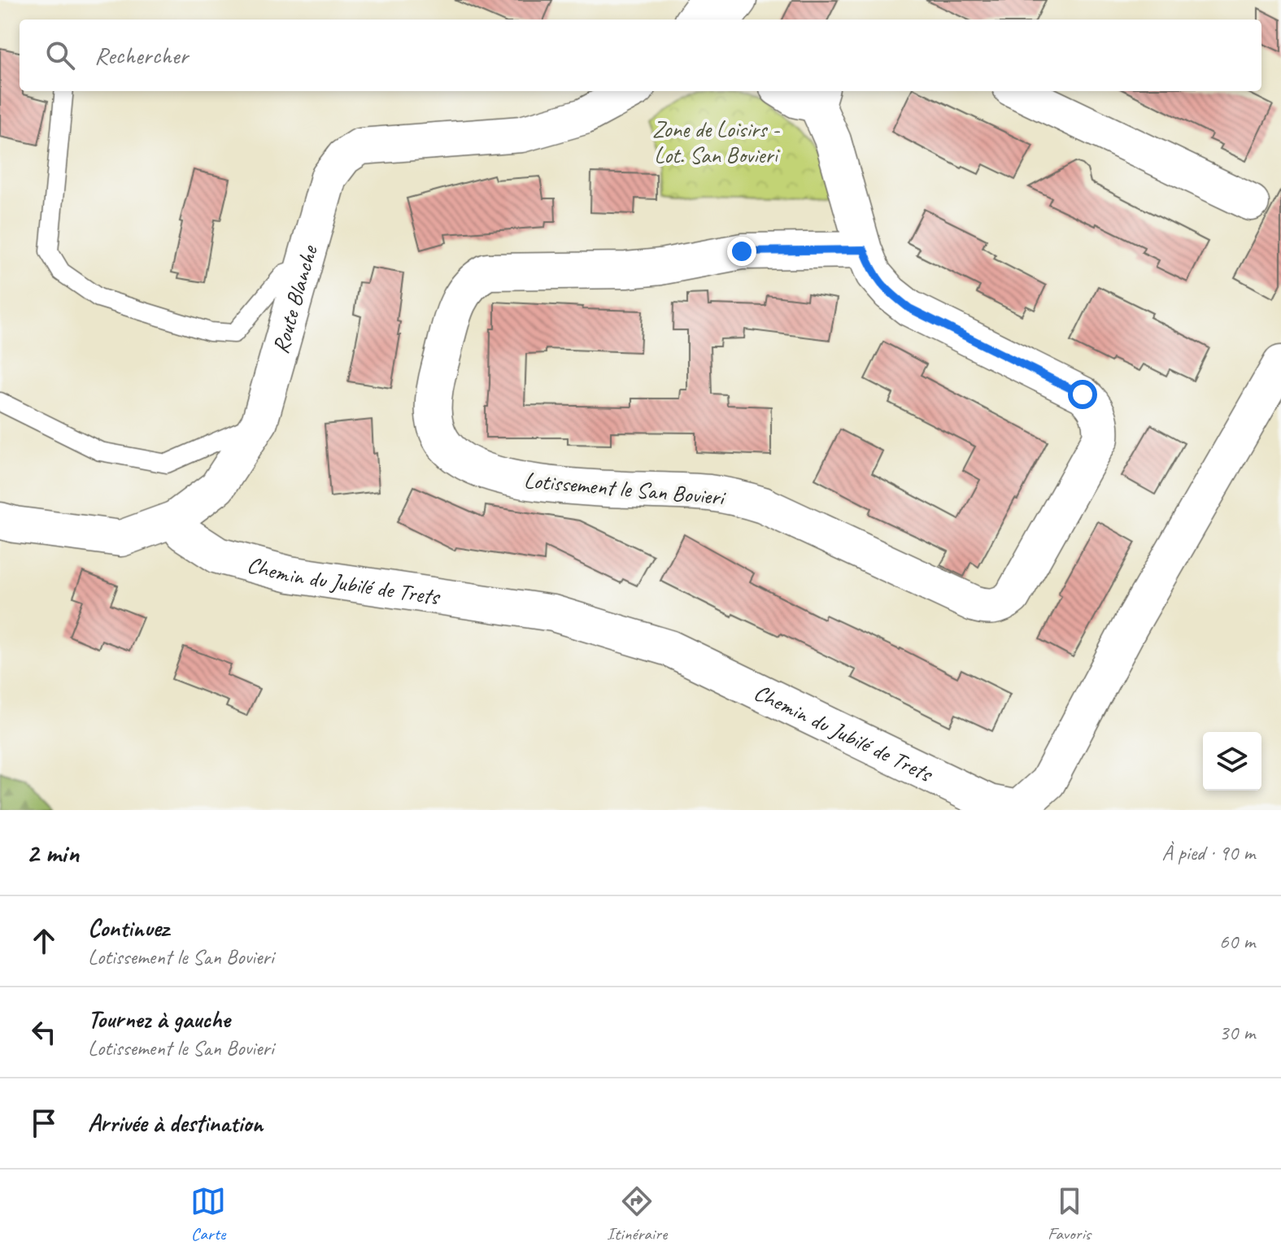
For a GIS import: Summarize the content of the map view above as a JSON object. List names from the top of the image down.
{
  "streets": {
    "street": ["Route Blanche", "Lotissement le San Bovieri", "Chemin du Jubilé de Trets"]
  },
  "crossings": [
    ["Route Blanche", "Chemin du Jubilé de Trets"]
  ],
  "parks": ["Zone de Loisirs - Lot. San Bovieri"],
  "page": {
    "search": "Rechercher",
    "heading": ["2 min", "À pied · 90 m"],
    "list": [
      ["Continuez", "Lotissement le San Bovieri", "60 m"],
      ["Tournez à gauche", "Lotissement le San Bovieri", "30 m"],
      "Arrivée à destination"
    ],
    "nav": ["Carte", "Itinéraire", "Favoris"]
  }
}
